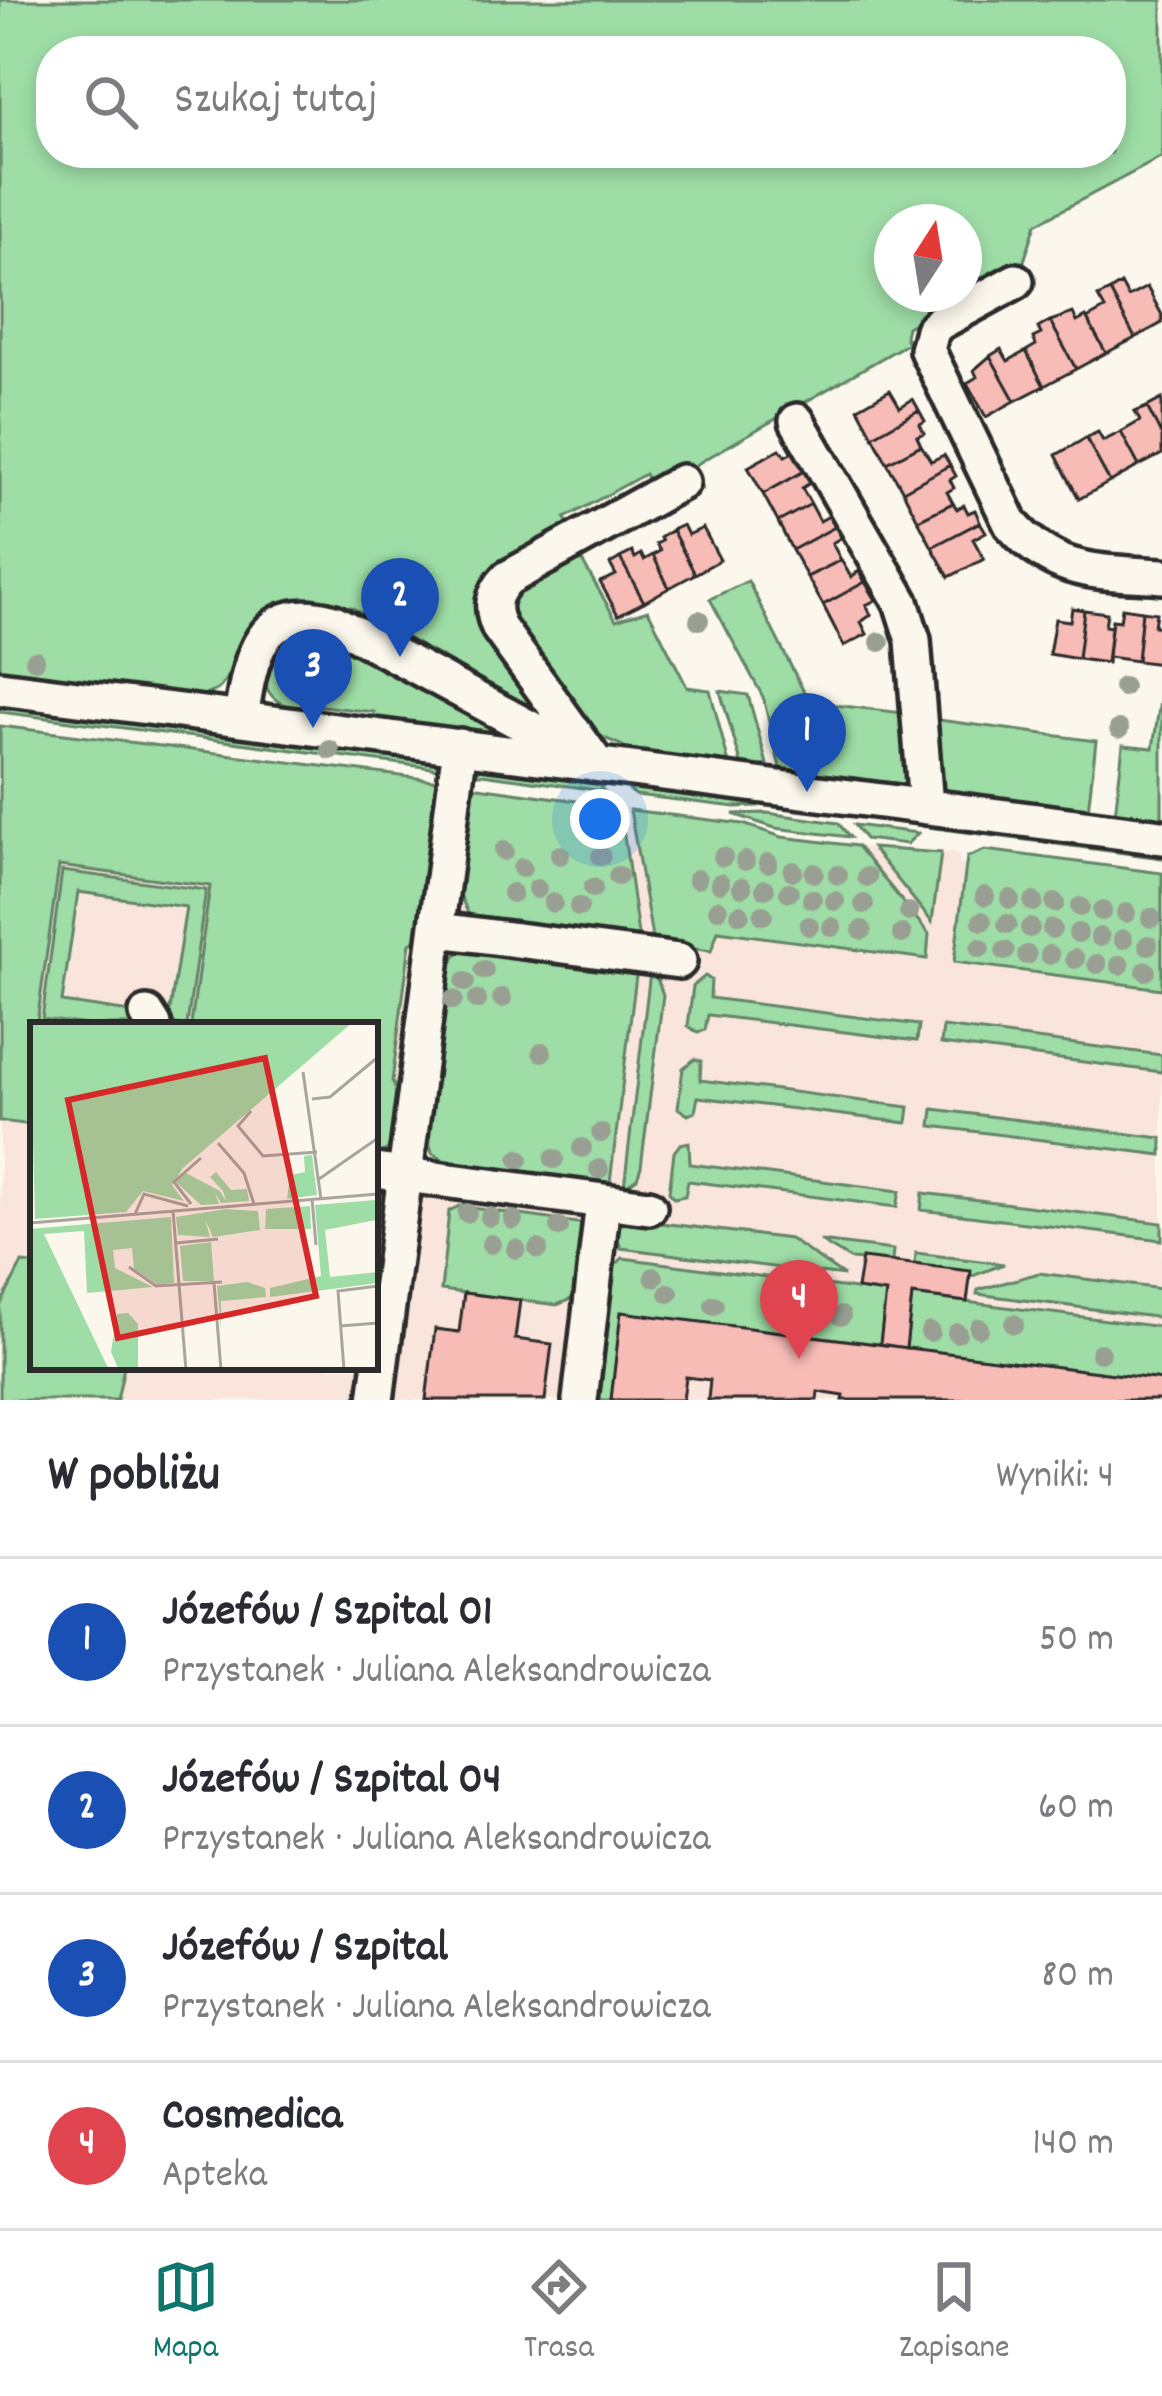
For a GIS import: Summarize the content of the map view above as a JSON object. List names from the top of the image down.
{
  "north": "top",
  "page": {
    "search": "Szukaj tutaj",
    "pins": [
      "2",
      "3",
      "1",
      "4"
    ],
    "heading": ["W pobliżu", "Wyniki: 4"],
    "list": [
      {
        "mark": "1",
        "name": "Józefów / Szpital 01",
        "note": "Przystanek · Juliana Aleksandrowicza",
        "value": "50 m"
      },
      {
        "mark": "2",
        "name": "Józefów / Szpital 04",
        "note": "Przystanek · Juliana Aleksandrowicza",
        "value": "60 m"
      },
      {
        "mark": "3",
        "name": "Józefów / Szpital",
        "note": "Przystanek · Juliana Aleksandrowicza",
        "value": "80 m"
      },
      {
        "mark": "4",
        "name": "Cosmedica",
        "note": "Apteka",
        "value": "140 m"
      }
    ],
    "nav": ["Mapa", "Trasa", "Zapisane"]
  }
}
